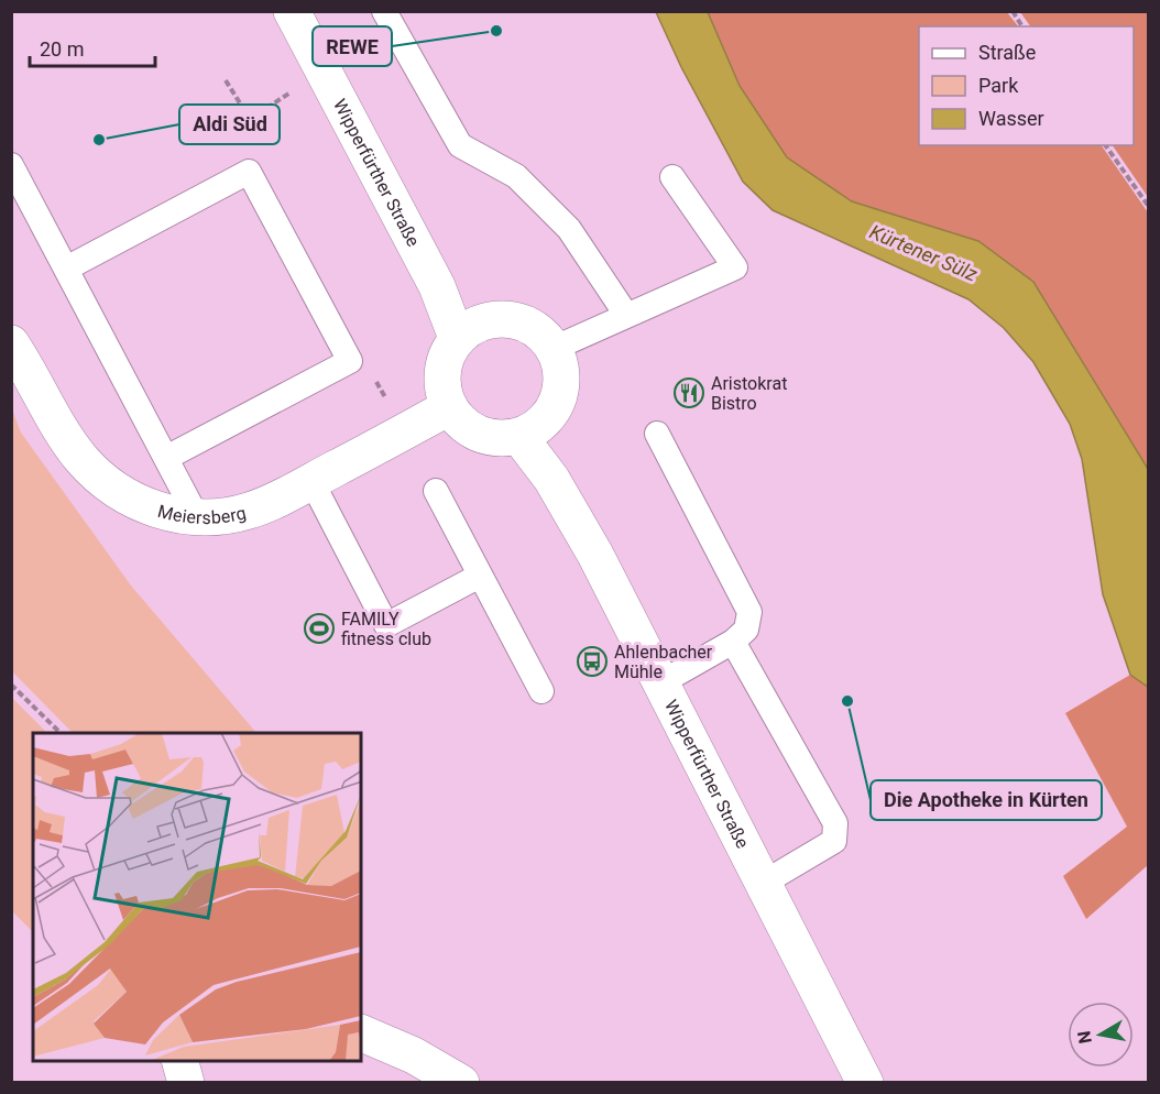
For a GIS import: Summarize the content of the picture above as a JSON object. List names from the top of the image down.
{
  "streets": {
    "main road": ["Wipperfürther Straße", "Meiersberg"]
  },
  "crossings": [
    ["Wipperfürther Straße", "Meiersberg"]
  ],
  "water": ["Kürtener Sülz"],
  "places": {
    "other": ["REWE", "Aldi Süd", "Die Apotheke in Kürten"],
    "restaurant": ["Aristokrat Bistro"],
    "sports": ["FAMILY fitness club"],
    "bus stop": ["Ahlenbacher Mühle"]
  },
  "legend": ["Straße", "Park", "Wasser"],
  "scale_bar": "20 m",
  "north": "left"
}
